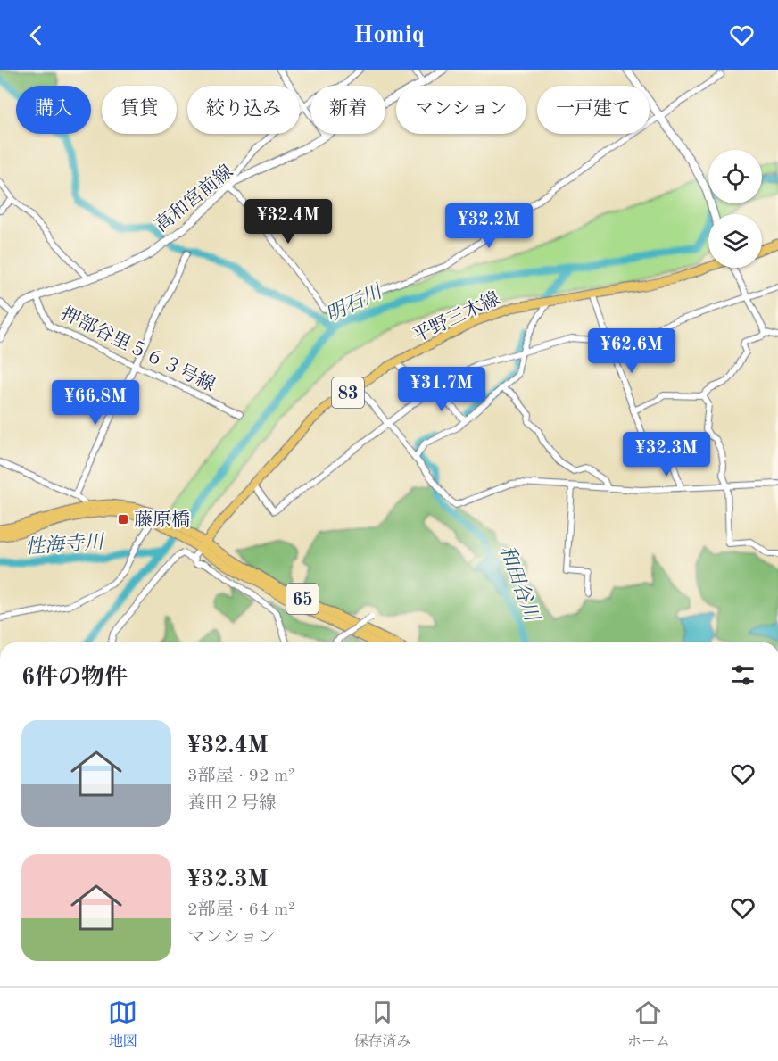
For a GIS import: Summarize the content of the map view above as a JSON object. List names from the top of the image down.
{
  "streets": {
    "main road": ["平野三木線", "83", "65"],
    "street": ["高和宮前線", "押部谷里５６３号線"]
  },
  "crossings": [
    ["高和宮前線", "押部谷里５６３号線"],
    ["平野三木線", "65"]
  ],
  "water": ["明石川", "性海寺川", "和田谷川"],
  "places": {
    "transit": ["藤原橋"]
  },
  "page": {
    "header": "Homiq",
    "chip": [
      "購入",
      "賃貸",
      "絞り込み",
      "新着",
      "マンション",
      "一戸建て"
    ],
    "price": [
      "¥32.4M",
      "¥32.2M",
      "¥62.6M",
      "¥31.7M",
      "¥66.8M",
      "¥32.3M"
    ],
    "heading": "6件の物件",
    "list": [
      {
        "name": "¥32.4M",
        "note": "3部屋 · 92 m² · 養田２号線"
      },
      {
        "name": "¥32.3M",
        "note": "2部屋 · 64 m² · マンション"
      }
    ],
    "tabs": ["地図", "保存済み", "ホーム"]
  }
}
